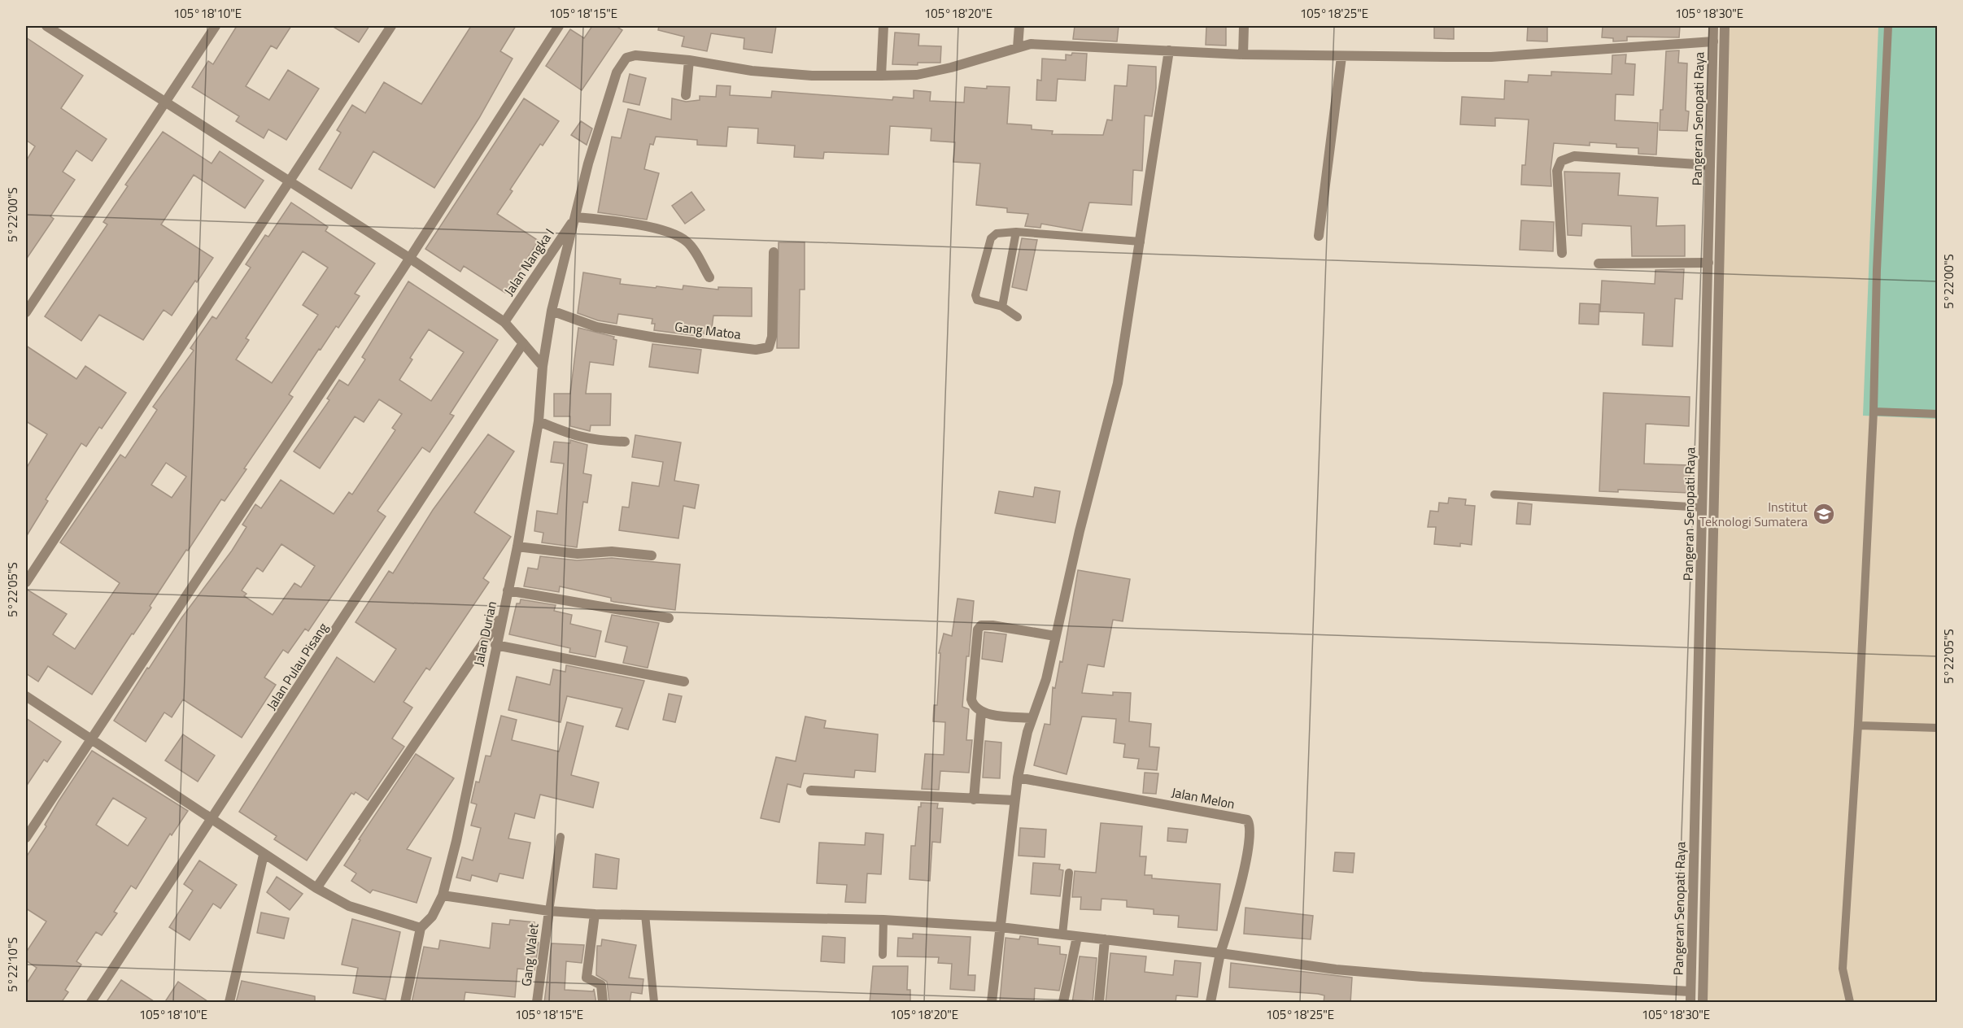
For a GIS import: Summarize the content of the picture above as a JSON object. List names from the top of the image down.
{
  "streets": {
    "street": [
      "Pangeran Senopati Raya",
      "Jalan Nangka I",
      "Gang Matoa",
      "Jalan Durian",
      "Jalan Pulau Pisang",
      "Jalan Melon",
      "Gang Walet"
    ]
  },
  "crossings": [
    ["Pangeran Senopati Raya", "Jalan Durian"],
    ["Jalan Nangka I", "Jalan Durian"],
    ["Gang Matoa", "Jalan Durian"]
  ],
  "places": {
    "school or university": ["Institut Teknologi Sumatera"]
  },
  "coordinates": [
    "105°18'10\"E",
    "105°18'15\"E",
    "105°18'20\"E",
    "105°18'25\"E",
    "105°18'30\"E",
    "5°22'00\"S",
    "5°22'05\"S",
    "5°22'10\"S"
  ]
}
